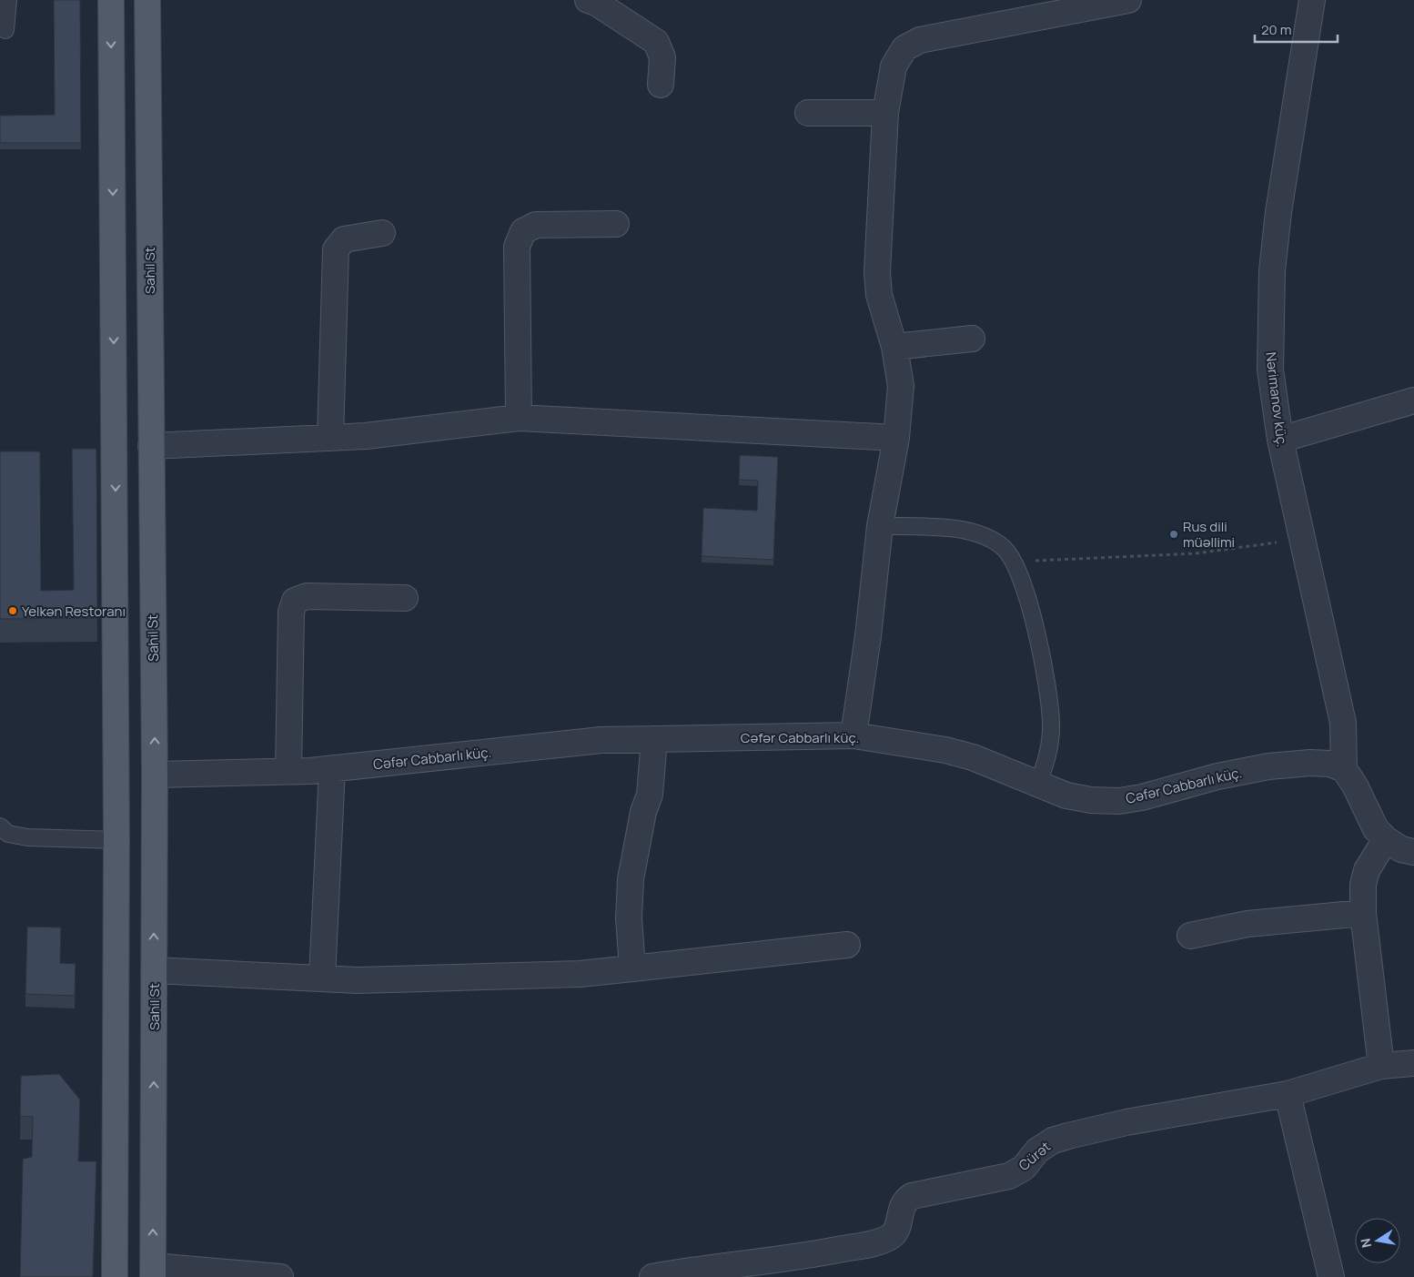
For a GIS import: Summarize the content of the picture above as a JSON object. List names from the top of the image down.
{
  "streets": {
    "main road": ["Sahil St"],
    "street": ["Nərimanov küç.", "Cəfər Cabbarlı küç.", "Cürət"]
  },
  "crossings": [
    ["Sahil St", "Cəfər Cabbarlı küç."],
    ["Nərimanov küç.", "Cəfər Cabbarlı küç."]
  ],
  "places": ["Rus dili müəllimi", "Yelkən Restoranı"],
  "scale_bar": "20 m",
  "north": "left"
}
